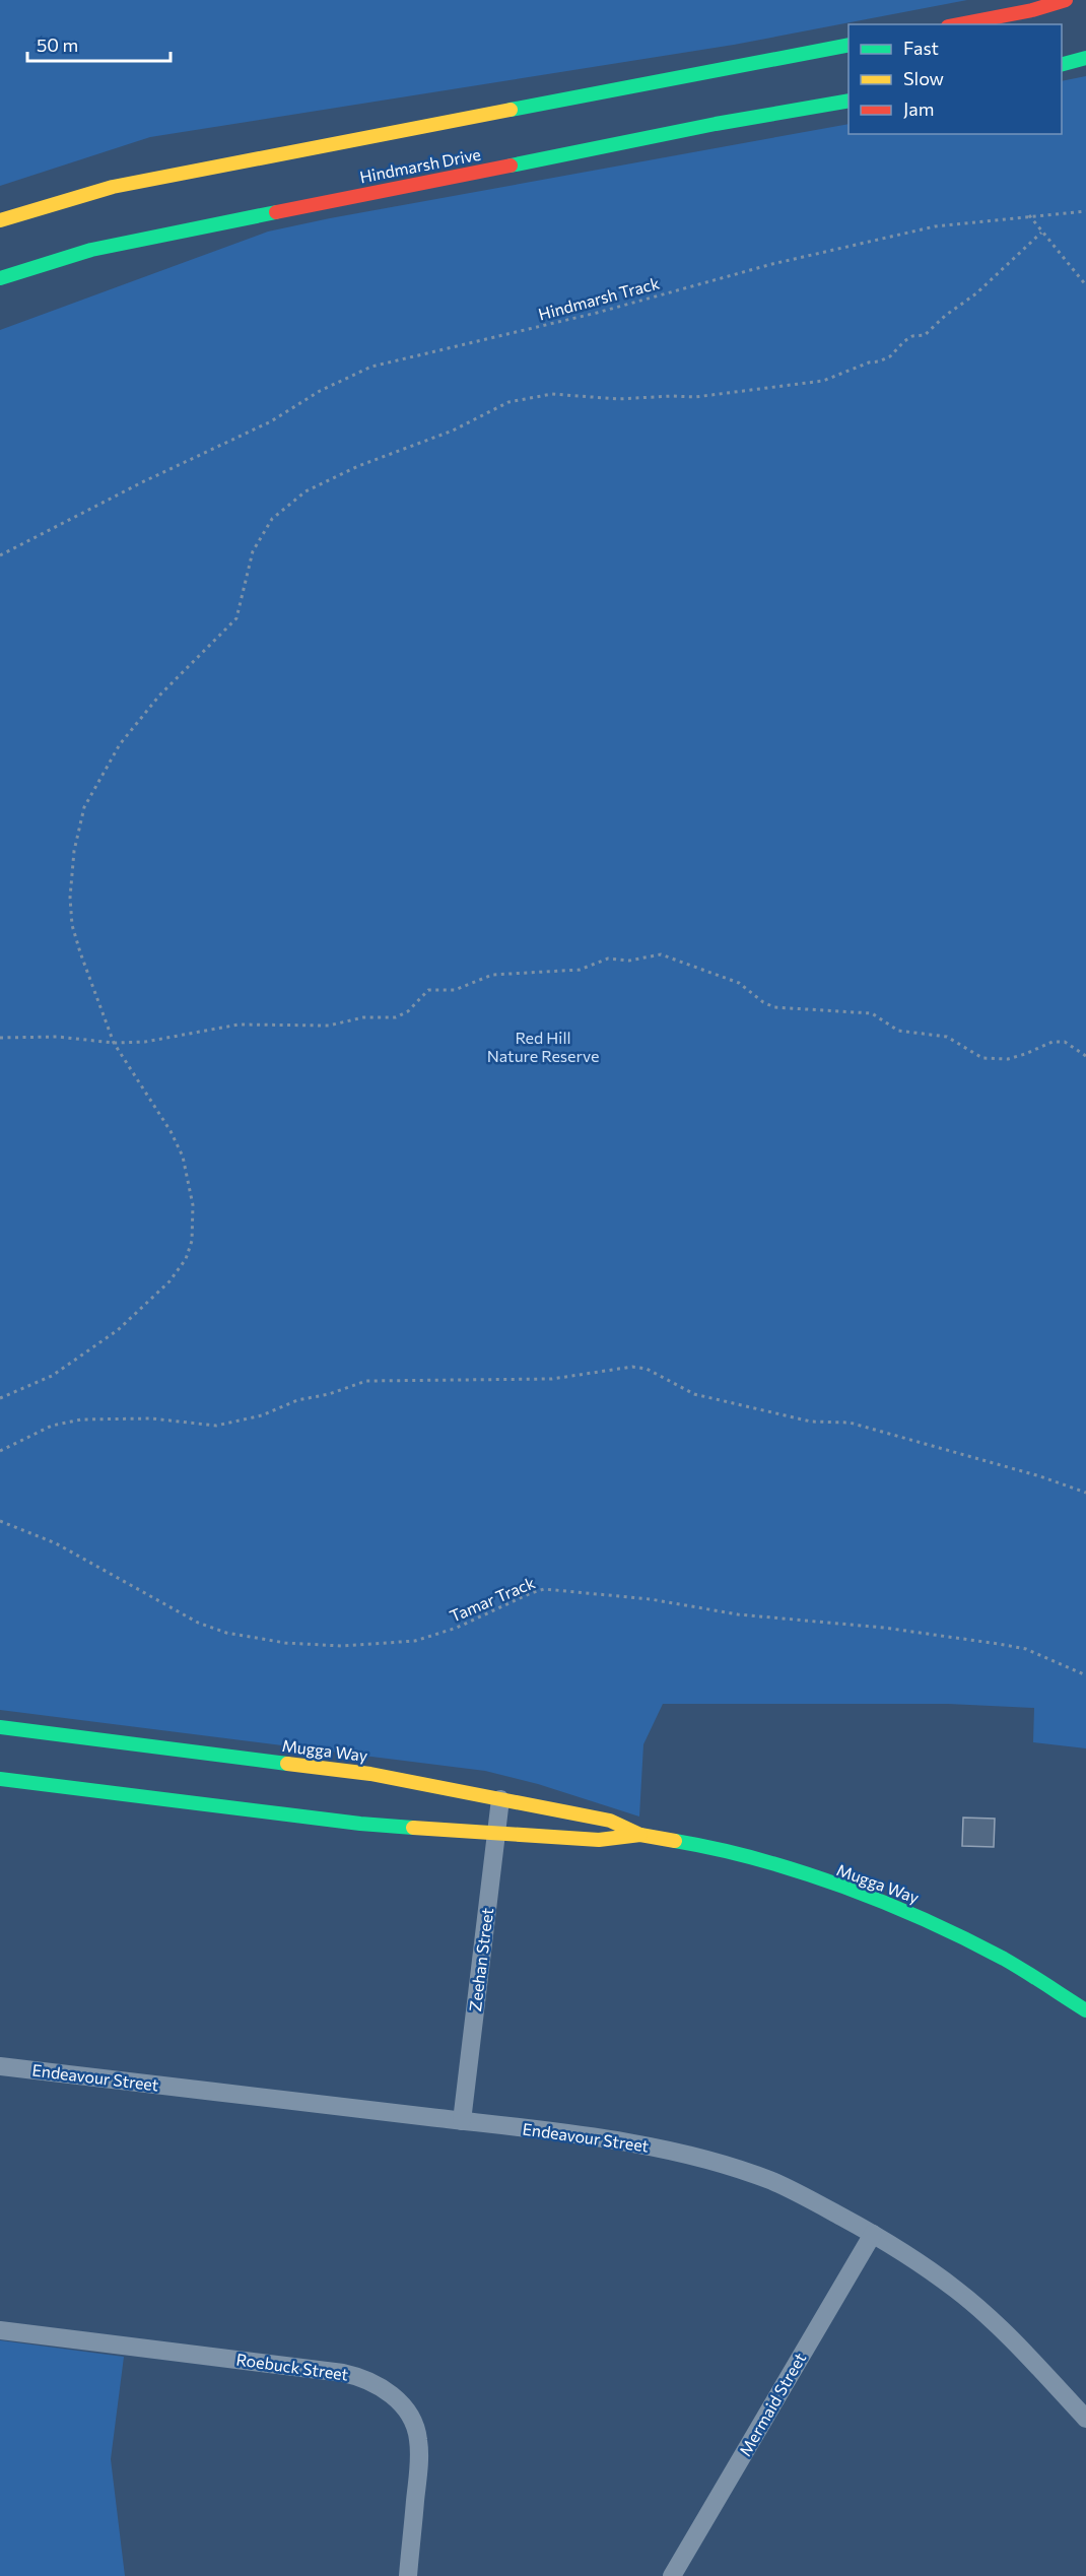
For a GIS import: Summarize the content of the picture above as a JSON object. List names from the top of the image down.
{
  "streets": {
    "main road": ["Hindmarsh Drive", "Mugga Way"],
    "street": [
      "Zeehan Street",
      "Endeavour Street",
      "Roebuck Street",
      "Mermaid Street"
    ],
    "path": ["Hindmarsh Track", "Tamar Track"]
  },
  "crossings": [
    ["Mugga Way", "Zeehan Street"],
    ["Zeehan Street", "Endeavour Street"],
    ["Endeavour Street", "Mermaid Street"]
  ],
  "parks": ["Red Hill Nature Reserve"],
  "legend": ["Fast", "Slow", "Jam"],
  "scale_bar": "50 m"
}
